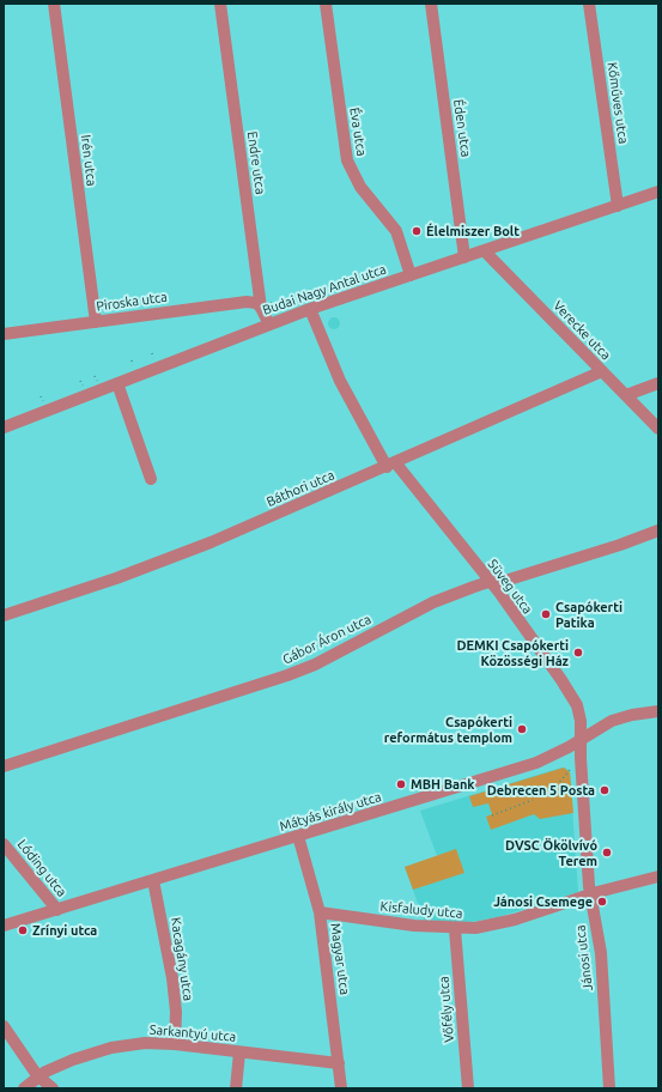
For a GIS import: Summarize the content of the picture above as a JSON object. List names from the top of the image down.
{
  "streets": {
    "street": [
      "Kőműves utca",
      "Éden utca",
      "Éva utca",
      "Irén utca",
      "Endre utca",
      "Budai Nagy Antal utca",
      "Piroska utca",
      "Verecke utca",
      "Báthori utca",
      "Süveg utca",
      "Gábor Áron utca",
      "Mátyás király utca",
      "Lóding utca",
      "Kisfaludy utca",
      "Jánosi utca",
      "Kacagány utca",
      "Magyar utca",
      "Vőfély utca",
      "Sarkantyú utca"
    ]
  },
  "crossings": [
    ["Kőműves utca", "Budai Nagy Antal utca"],
    ["Éden utca", "Budai Nagy Antal utca"],
    ["Éva utca", "Budai Nagy Antal utca"],
    ["Irén utca", "Piroska utca"],
    ["Endre utca", "Budai Nagy Antal utca"],
    ["Endre utca", "Piroska utca"],
    ["Budai Nagy Antal utca", "Verecke utca"],
    ["Budai Nagy Antal utca", "Süveg utca"],
    ["Verecke utca", "Báthori utca"],
    ["Báthori utca", "Süveg utca"],
    ["Süveg utca", "Gábor Áron utca"],
    ["Süveg utca", "Mátyás király utca"],
    ["Süveg utca", "Jánosi utca"],
    ["Mátyás király utca", "Lóding utca"],
    ["Mátyás király utca", "Jánosi utca"],
    ["Mátyás király utca", "Kacagány utca"],
    ["Mátyás király utca", "Magyar utca"],
    ["Kisfaludy utca", "Jánosi utca"],
    ["Kisfaludy utca", "Magyar utca"],
    ["Kisfaludy utca", "Vőfély utca"],
    ["Kacagány utca", "Sarkantyú utca"],
    ["Magyar utca", "Sarkantyú utca"]
  ],
  "places": [
    "Élelmiszer Bolt",
    "Csapókerti Patika",
    "DEMKI Csapókerti Közösségi Ház",
    "Csapókerti református templom",
    "MBH Bank",
    "Debrecen 5 Posta",
    "DVSC Ökölvívó Terem",
    "Jánosi Csemege",
    "Zrínyi utca"
  ]
}
